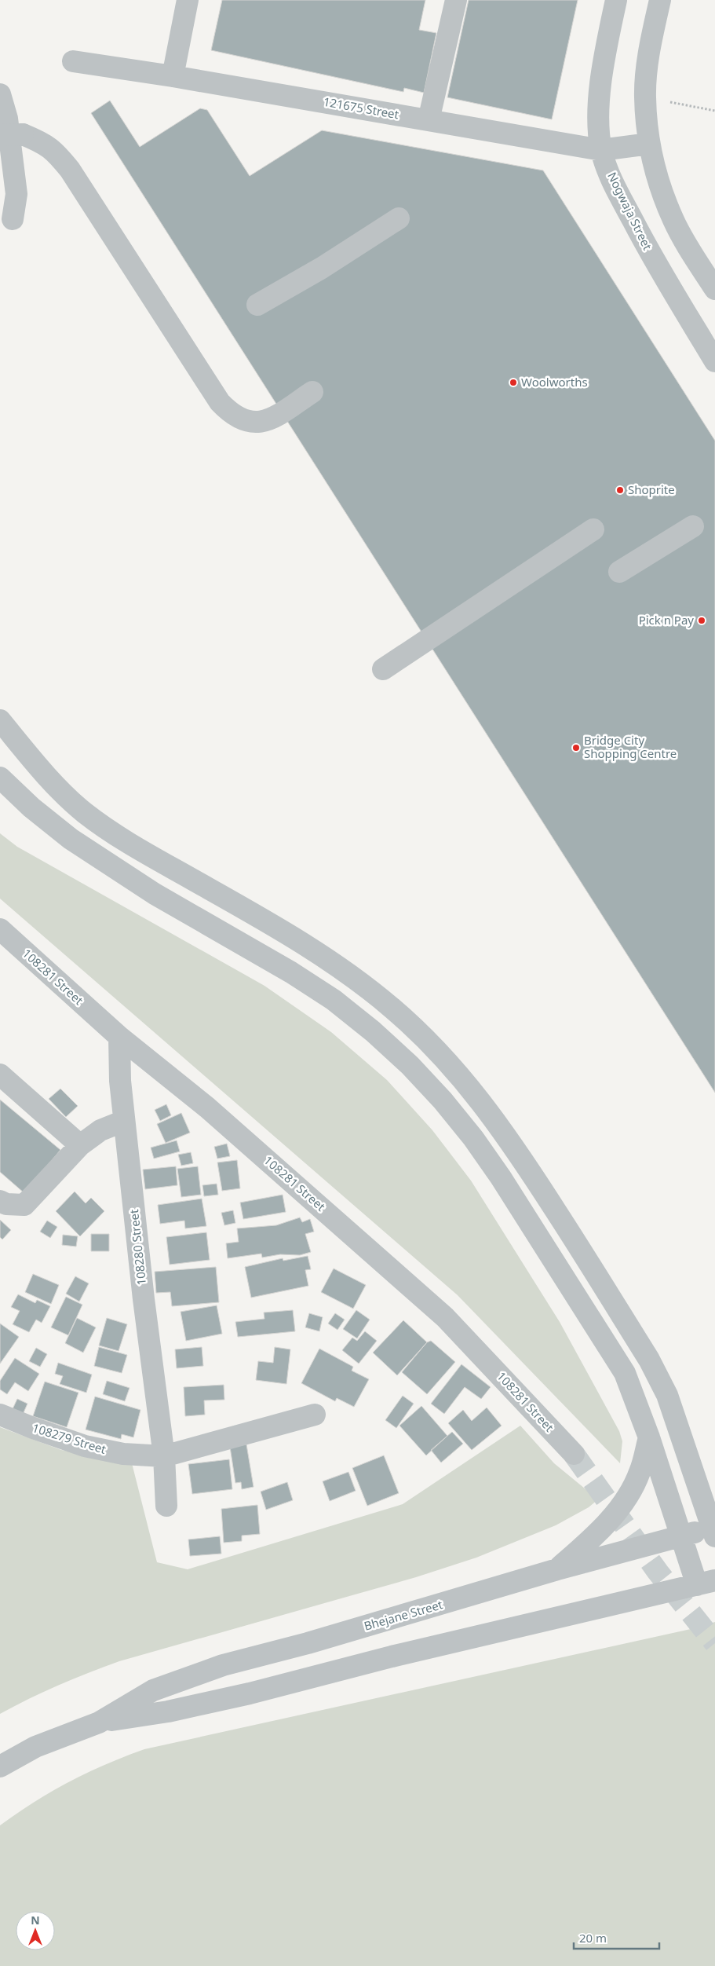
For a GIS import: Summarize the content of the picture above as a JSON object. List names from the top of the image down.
{
  "streets": {
    "street": [
      "121675 Street",
      "Nogwaja Street",
      "108281 Street",
      "108280 Street",
      "108279 Street",
      "Bhejane Street"
    ]
  },
  "crossings": [
    ["121675 Street", "Nogwaja Street"],
    ["108281 Street", "108280 Street"],
    ["108280 Street", "108279 Street"]
  ],
  "places": [
    "Woolworths",
    "Shoprite",
    "Pick n Pay",
    "Bridge City Shopping Centre"
  ],
  "scale_bar": "20 m",
  "north": "top"
}
